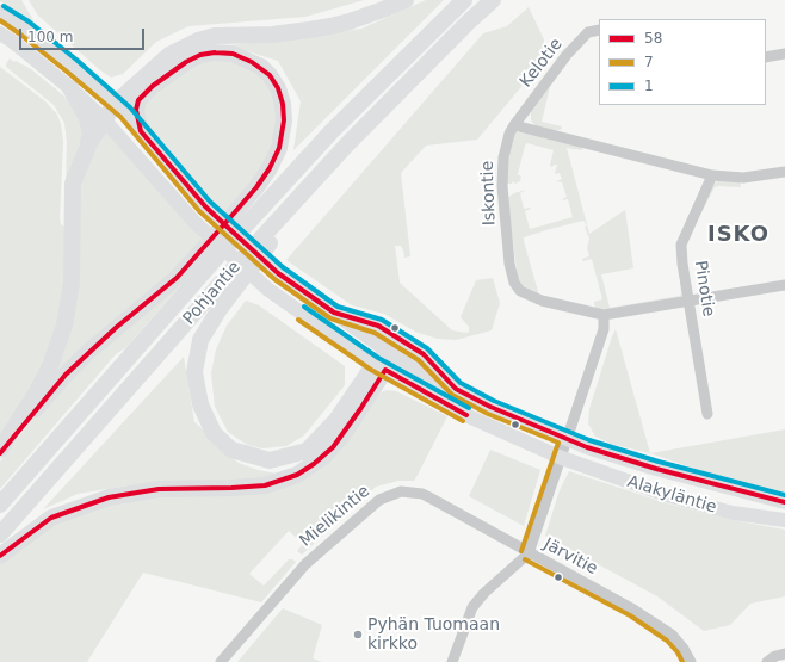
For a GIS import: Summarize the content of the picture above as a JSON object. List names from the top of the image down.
{
  "streets": {
    "highway": ["Pohjantie"],
    "main road": ["Alakyläntie"],
    "street": [
      "Kelotie",
      "Iskontie",
      "Pinotie",
      "Mielikintie",
      "Järvitie"
    ]
  },
  "crossings": [
    ["Kelotie", "Iskontie"],
    ["Alakyläntie", "Järvitie"],
    ["Mielikintie", "Järvitie"]
  ],
  "districts": ["ISKO"],
  "places": ["Pyhän Tuomaan kirkko"],
  "lines": ["transit line 1", "transit line 7", "transit line 58"],
  "legend": ["58", "7", "1"],
  "scale_bar": "100 m"
}
